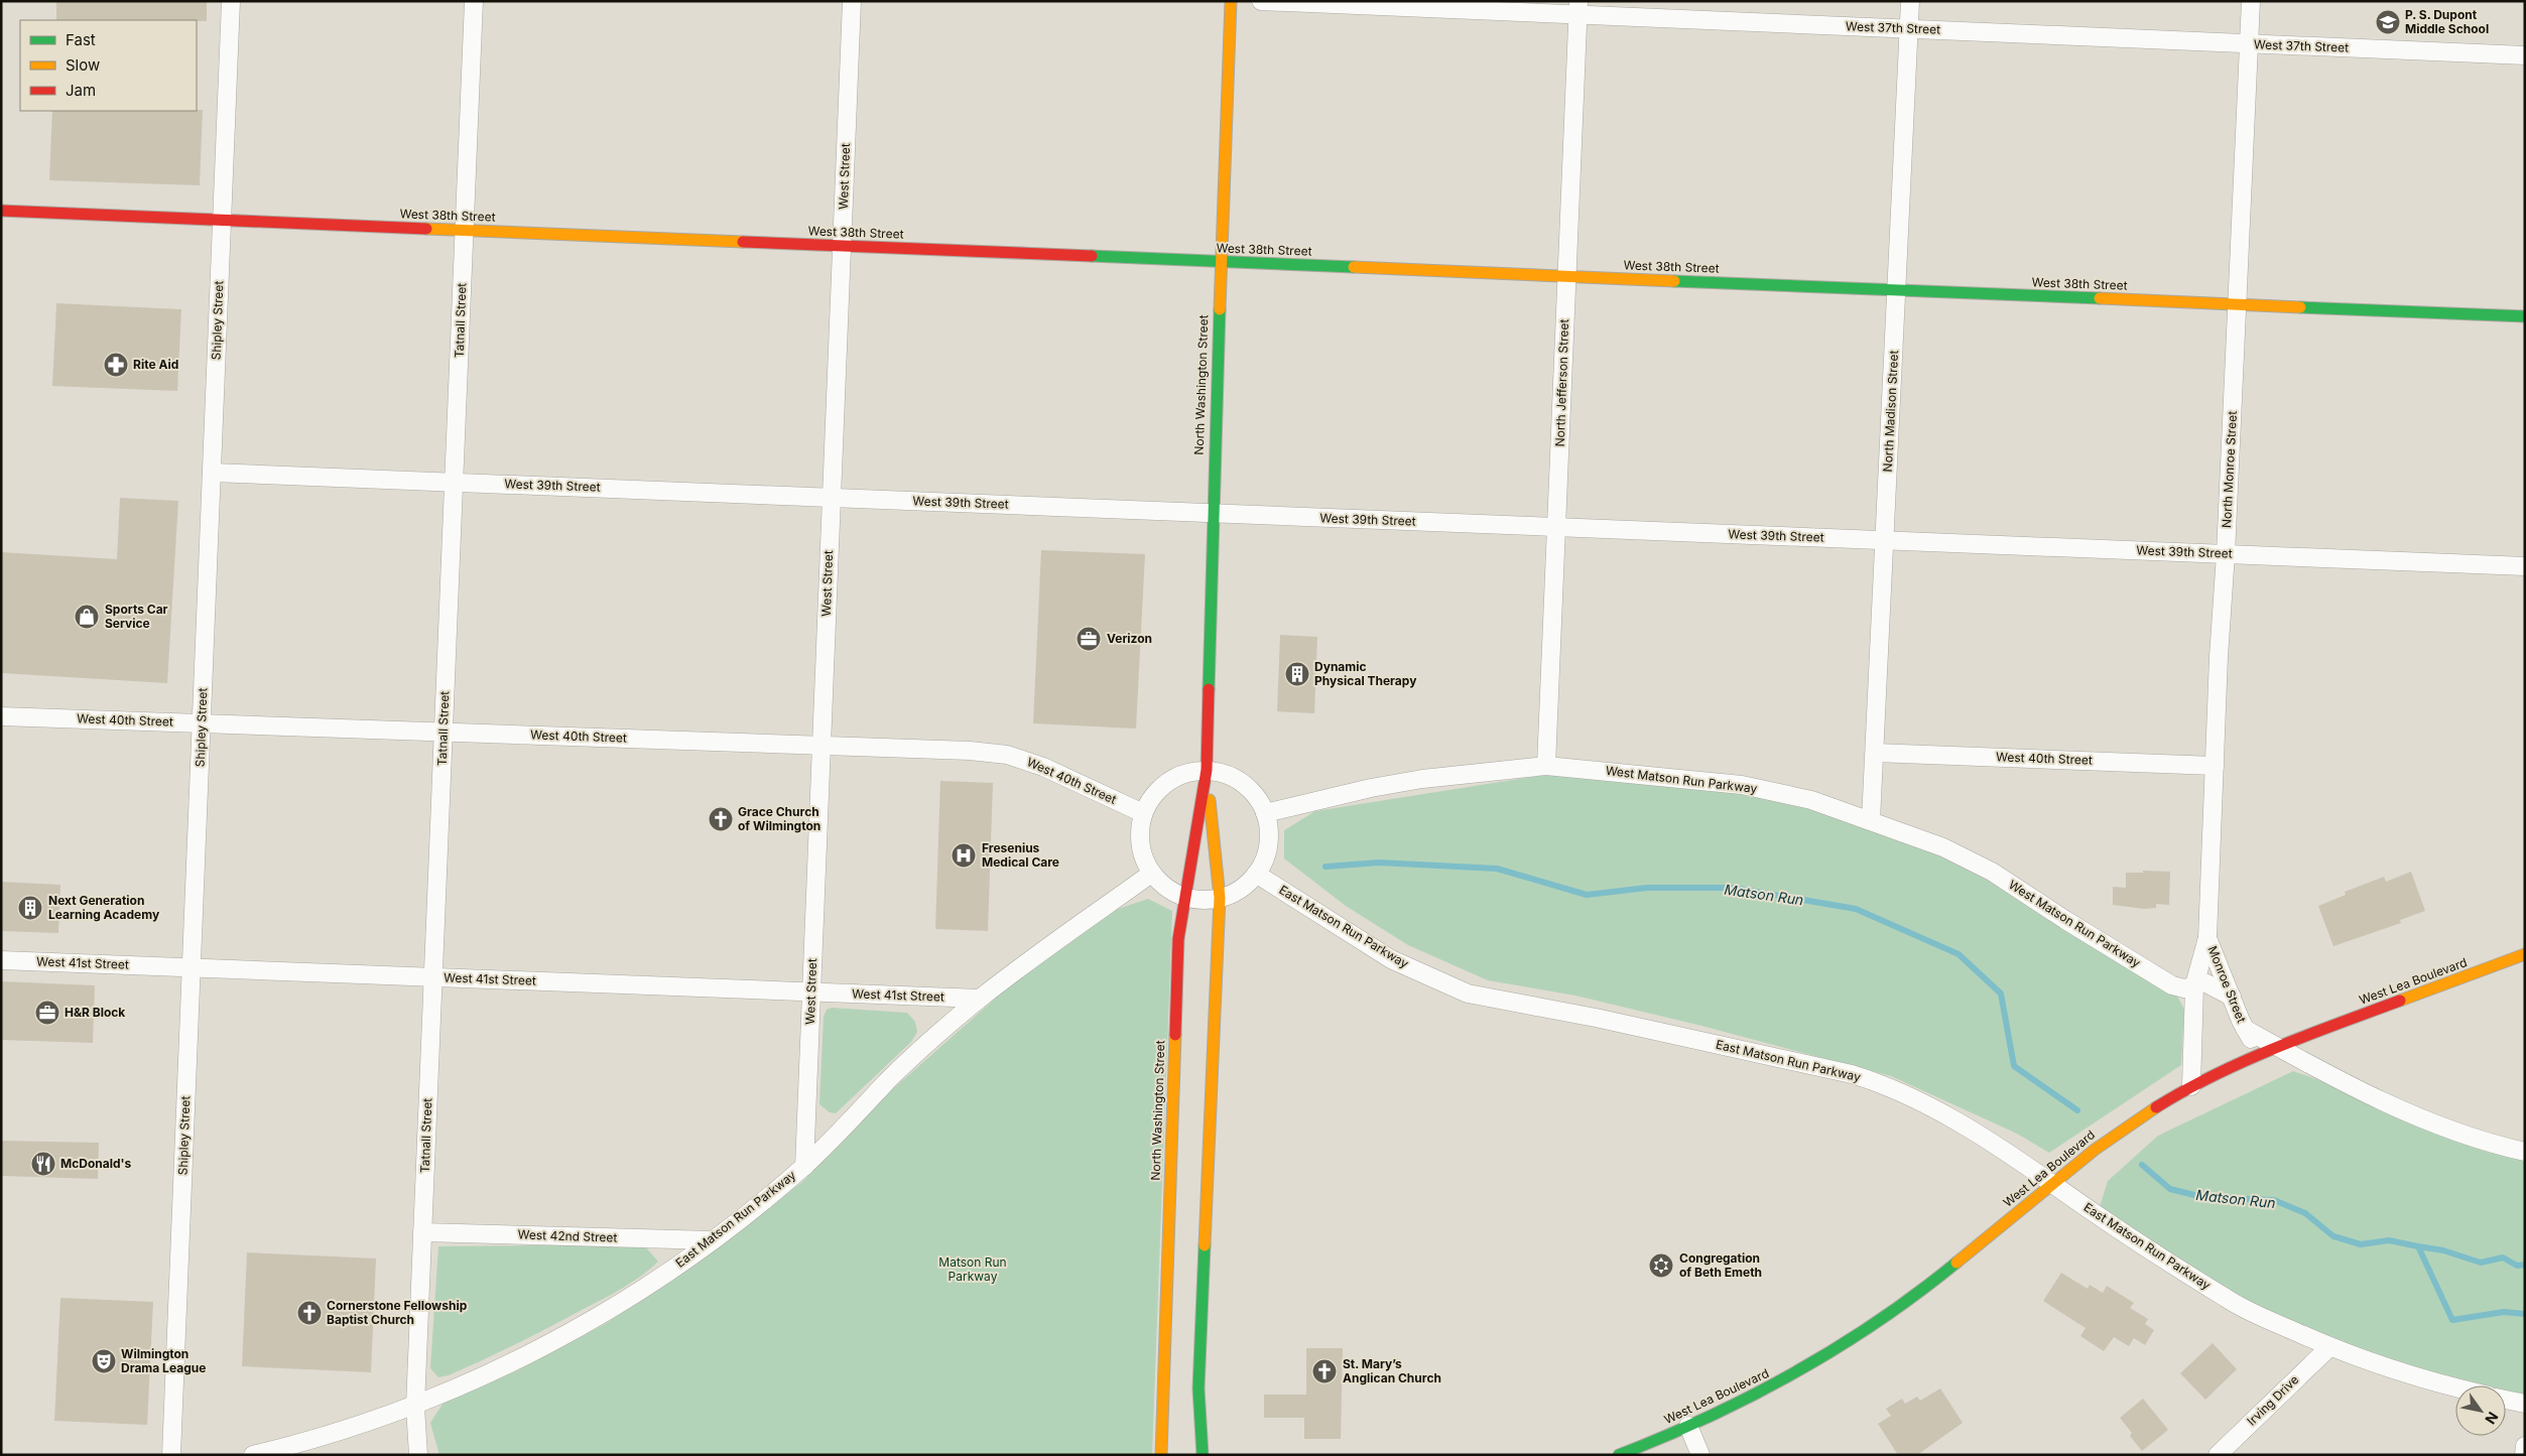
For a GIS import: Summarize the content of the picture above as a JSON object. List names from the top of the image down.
{
  "streets": {
    "street": [
      "West 37th Street",
      "West Street",
      "West 38th Street",
      "Shipley Street",
      "Tatnall Street",
      "North Jefferson Street",
      "North Washington Street",
      "North Madison Street",
      "North Monroe Street",
      "West 39th Street",
      "West 40th Street",
      "West Matson Run Parkway",
      "East Matson Run Parkway",
      "West 41st Street",
      "West Lea Boulevard",
      "Monroe Street",
      "West 42nd Street",
      "Irving Drive"
    ]
  },
  "crossings": [
    ["West 37th Street", "North Jefferson Street"],
    ["West 37th Street", "North Madison Street"],
    ["West 37th Street", "North Monroe Street"],
    ["West Street", "West 38th Street"],
    ["West Street", "West 39th Street"],
    ["West Street", "West 40th Street"],
    ["West Street", "East Matson Run Parkway"],
    ["West Street", "West 41st Street"],
    ["West 38th Street", "Shipley Street"],
    ["West 38th Street", "Tatnall Street"],
    ["West 38th Street", "North Jefferson Street"],
    ["West 38th Street", "North Washington Street"],
    ["West 38th Street", "North Madison Street"],
    ["West 38th Street", "North Monroe Street"],
    ["Shipley Street", "West 39th Street"],
    ["Shipley Street", "West 40th Street"],
    ["Shipley Street", "West 41st Street"],
    ["Tatnall Street", "West 39th Street"],
    ["Tatnall Street", "West 40th Street"],
    ["Tatnall Street", "East Matson Run Parkway"],
    ["Tatnall Street", "West 41st Street"],
    ["Tatnall Street", "West 42nd Street"],
    ["North Jefferson Street", "West 39th Street"],
    ["North Jefferson Street", "West Matson Run Parkway"],
    ["North Washington Street", "West 39th Street"],
    ["North Madison Street", "West 39th Street"],
    ["North Madison Street", "West 40th Street"],
    ["North Madison Street", "West Matson Run Parkway"],
    ["North Monroe Street", "West 39th Street"],
    ["North Monroe Street", "West 40th Street"],
    ["North Monroe Street", "Monroe Street"],
    ["West Matson Run Parkway", "Monroe Street"],
    ["East Matson Run Parkway", "West 41st Street"],
    ["East Matson Run Parkway", "West Lea Boulevard"],
    ["East Matson Run Parkway", "West 42nd Street"],
    ["East Matson Run Parkway", "Irving Drive"],
    ["West Lea Boulevard", "Monroe Street"]
  ],
  "water": ["Matson Run"],
  "parks": ["Matson Run Parkway"],
  "places": {
    "school or university": ["P. S. Dupont Middle School"],
    "pharmacy": ["Rite Aid"],
    "shop": ["Sports Car Service"],
    "office": ["Verizon", "H&R Block"],
    "building": ["Dynamic Physical Therapy", "Next Generation Learning Academy"],
    "church": ["Grace Church of Wilmington", "Cornerstone Fellowship Baptist Church", "St. Mary’s Anglican Church"],
    "hospital": ["Fresenius Medical Care"],
    "restaurant": ["McDonald's"],
    "synagogue": ["Congregation of Beth Emeth"],
    "theatre": ["Wilmington Drama League"]
  },
  "legend": ["Fast", "Slow", "Jam"],
  "north": "bottom right"
}
